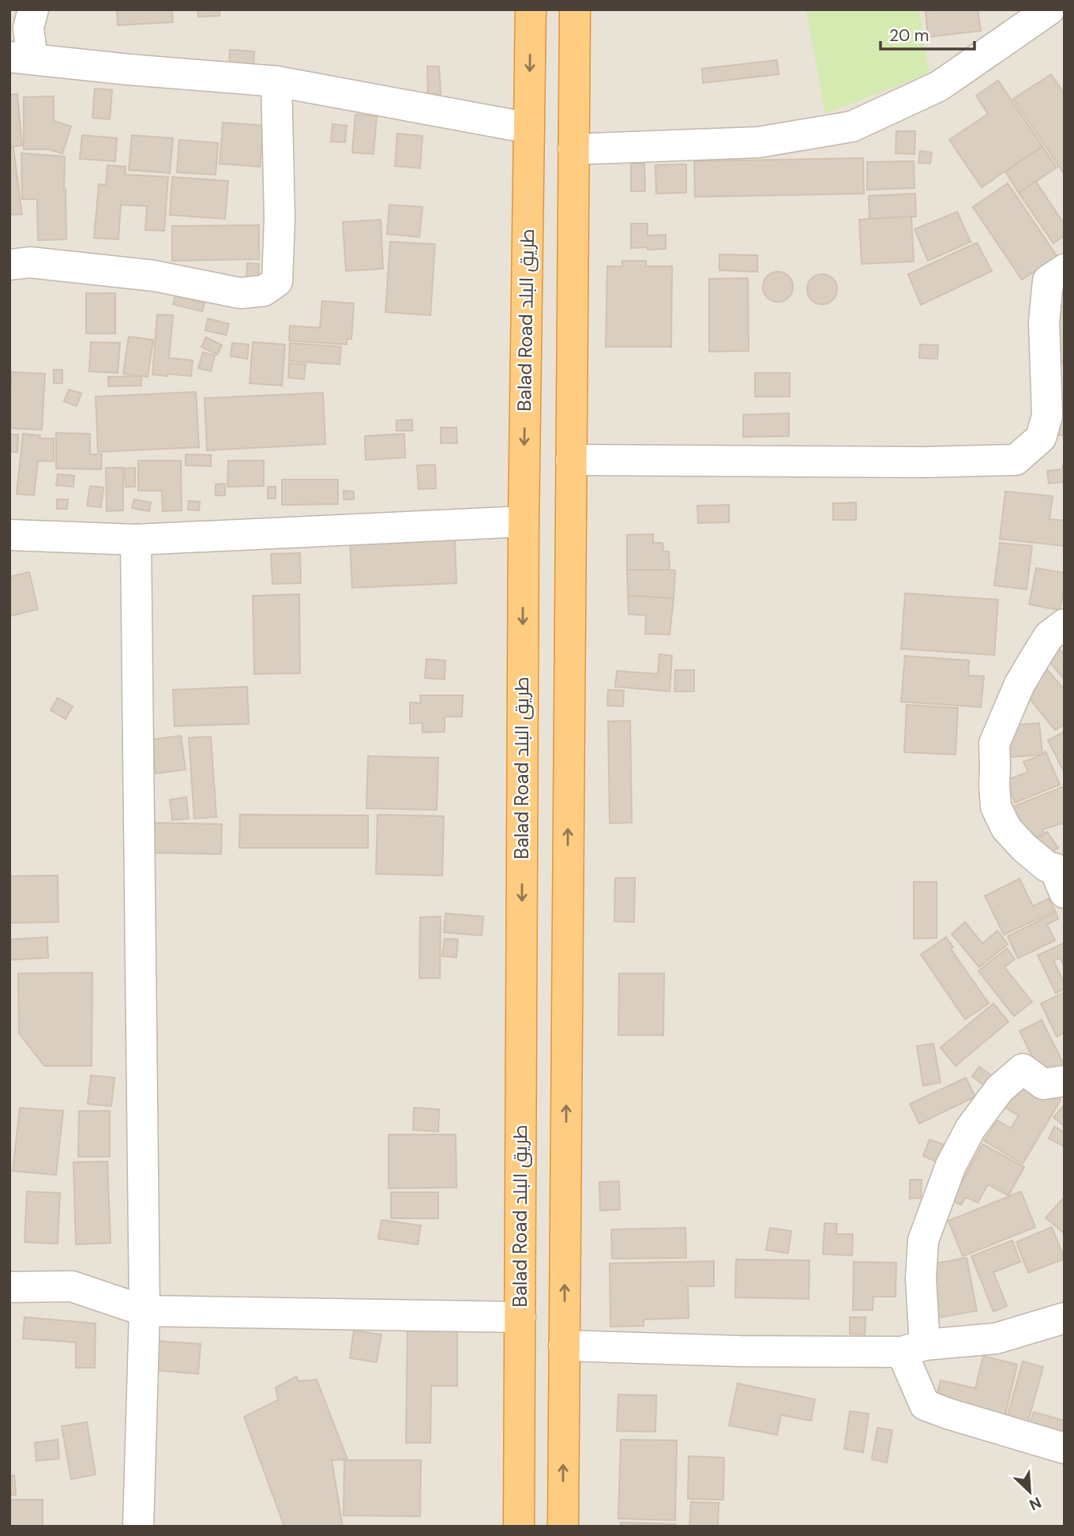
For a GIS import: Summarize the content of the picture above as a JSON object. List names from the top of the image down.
{
  "streets": {
    "highway": ["Balad Road طريق البلد"]
  },
  "scale_bar": "20 m",
  "north": "bottom right"
}
